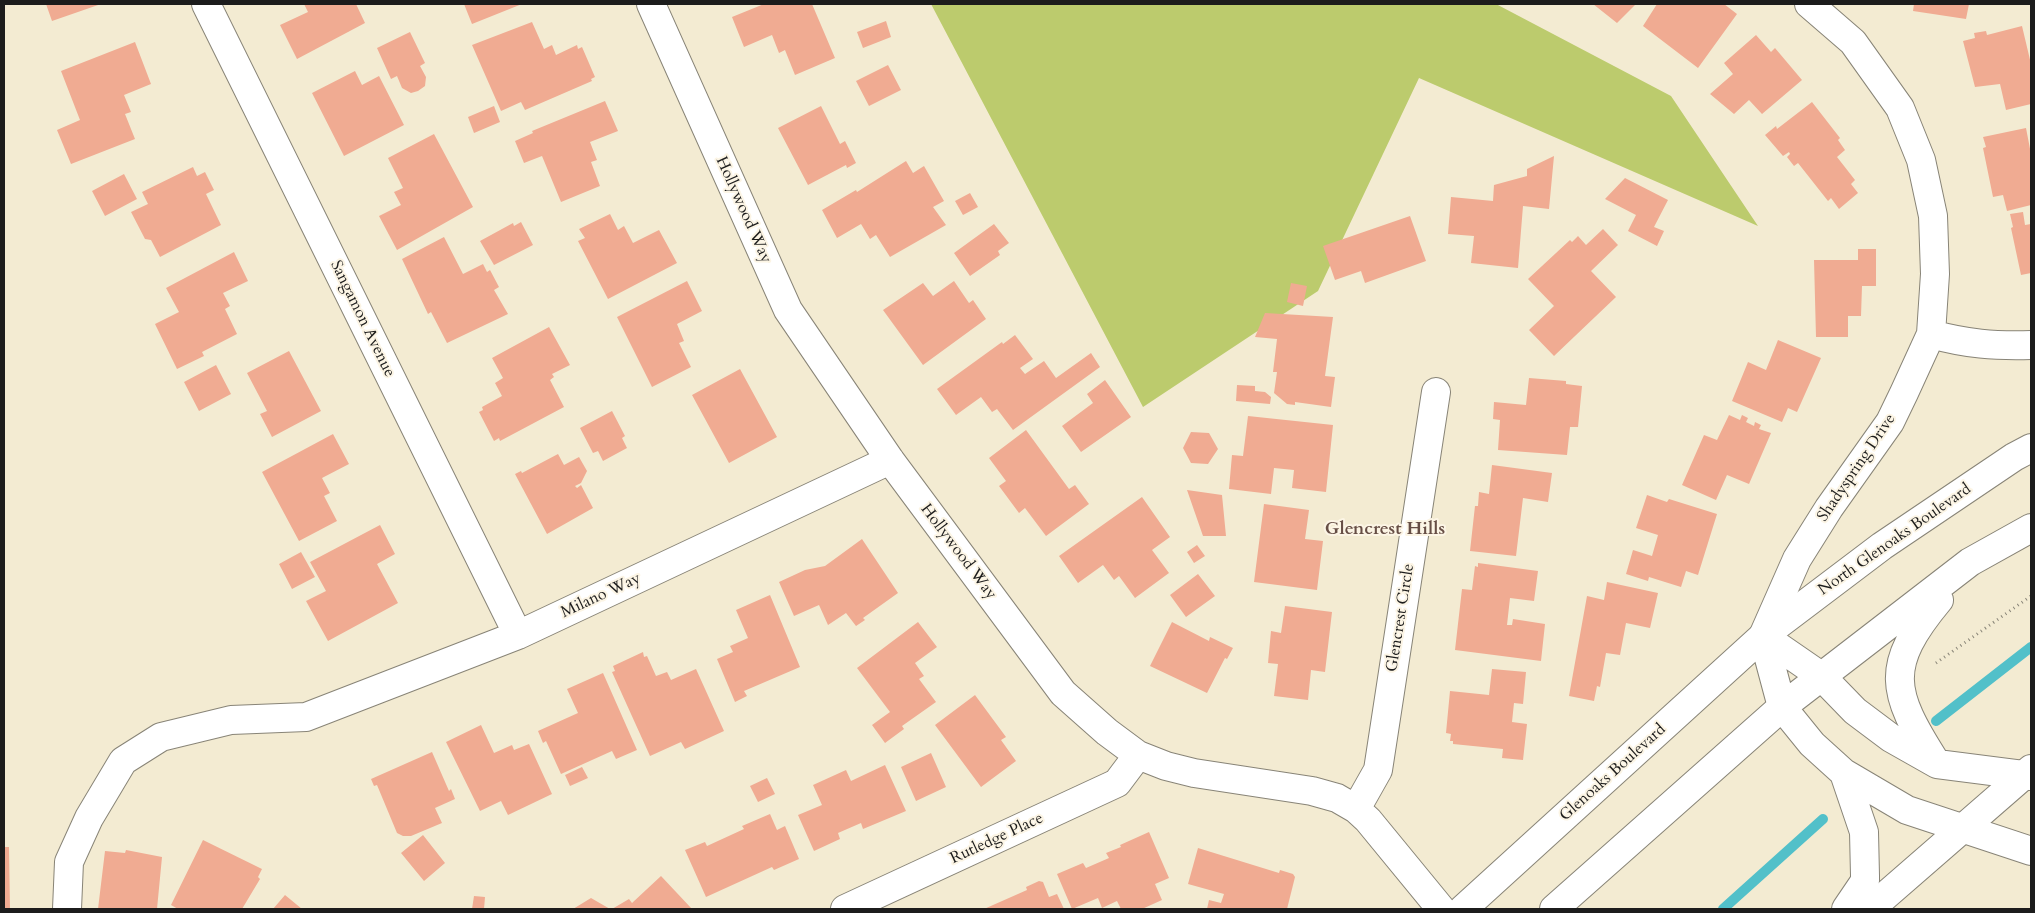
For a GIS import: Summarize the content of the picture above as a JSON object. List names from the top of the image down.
{
  "streets": {
    "main road": [
      "Hollywood Way",
      "Sangamon Avenue",
      "Shadyspring Drive",
      "North Glenoaks Boulevard",
      "Milano Way",
      "Glencrest Circle",
      "Glenoaks Boulevard",
      "Rutledge Place"
    ]
  },
  "crossings": [
    ["Hollywood Way", "Milano Way"],
    ["Hollywood Way", "Glencrest Circle"],
    ["Hollywood Way", "Rutledge Place"],
    ["Sangamon Avenue", "Milano Way"],
    ["Shadyspring Drive", "North Glenoaks Boulevard"],
    ["Shadyspring Drive", "Glenoaks Boulevard"],
    ["North Glenoaks Boulevard", "Glenoaks Boulevard"]
  ],
  "districts": ["Glencrest Hills"]
}
